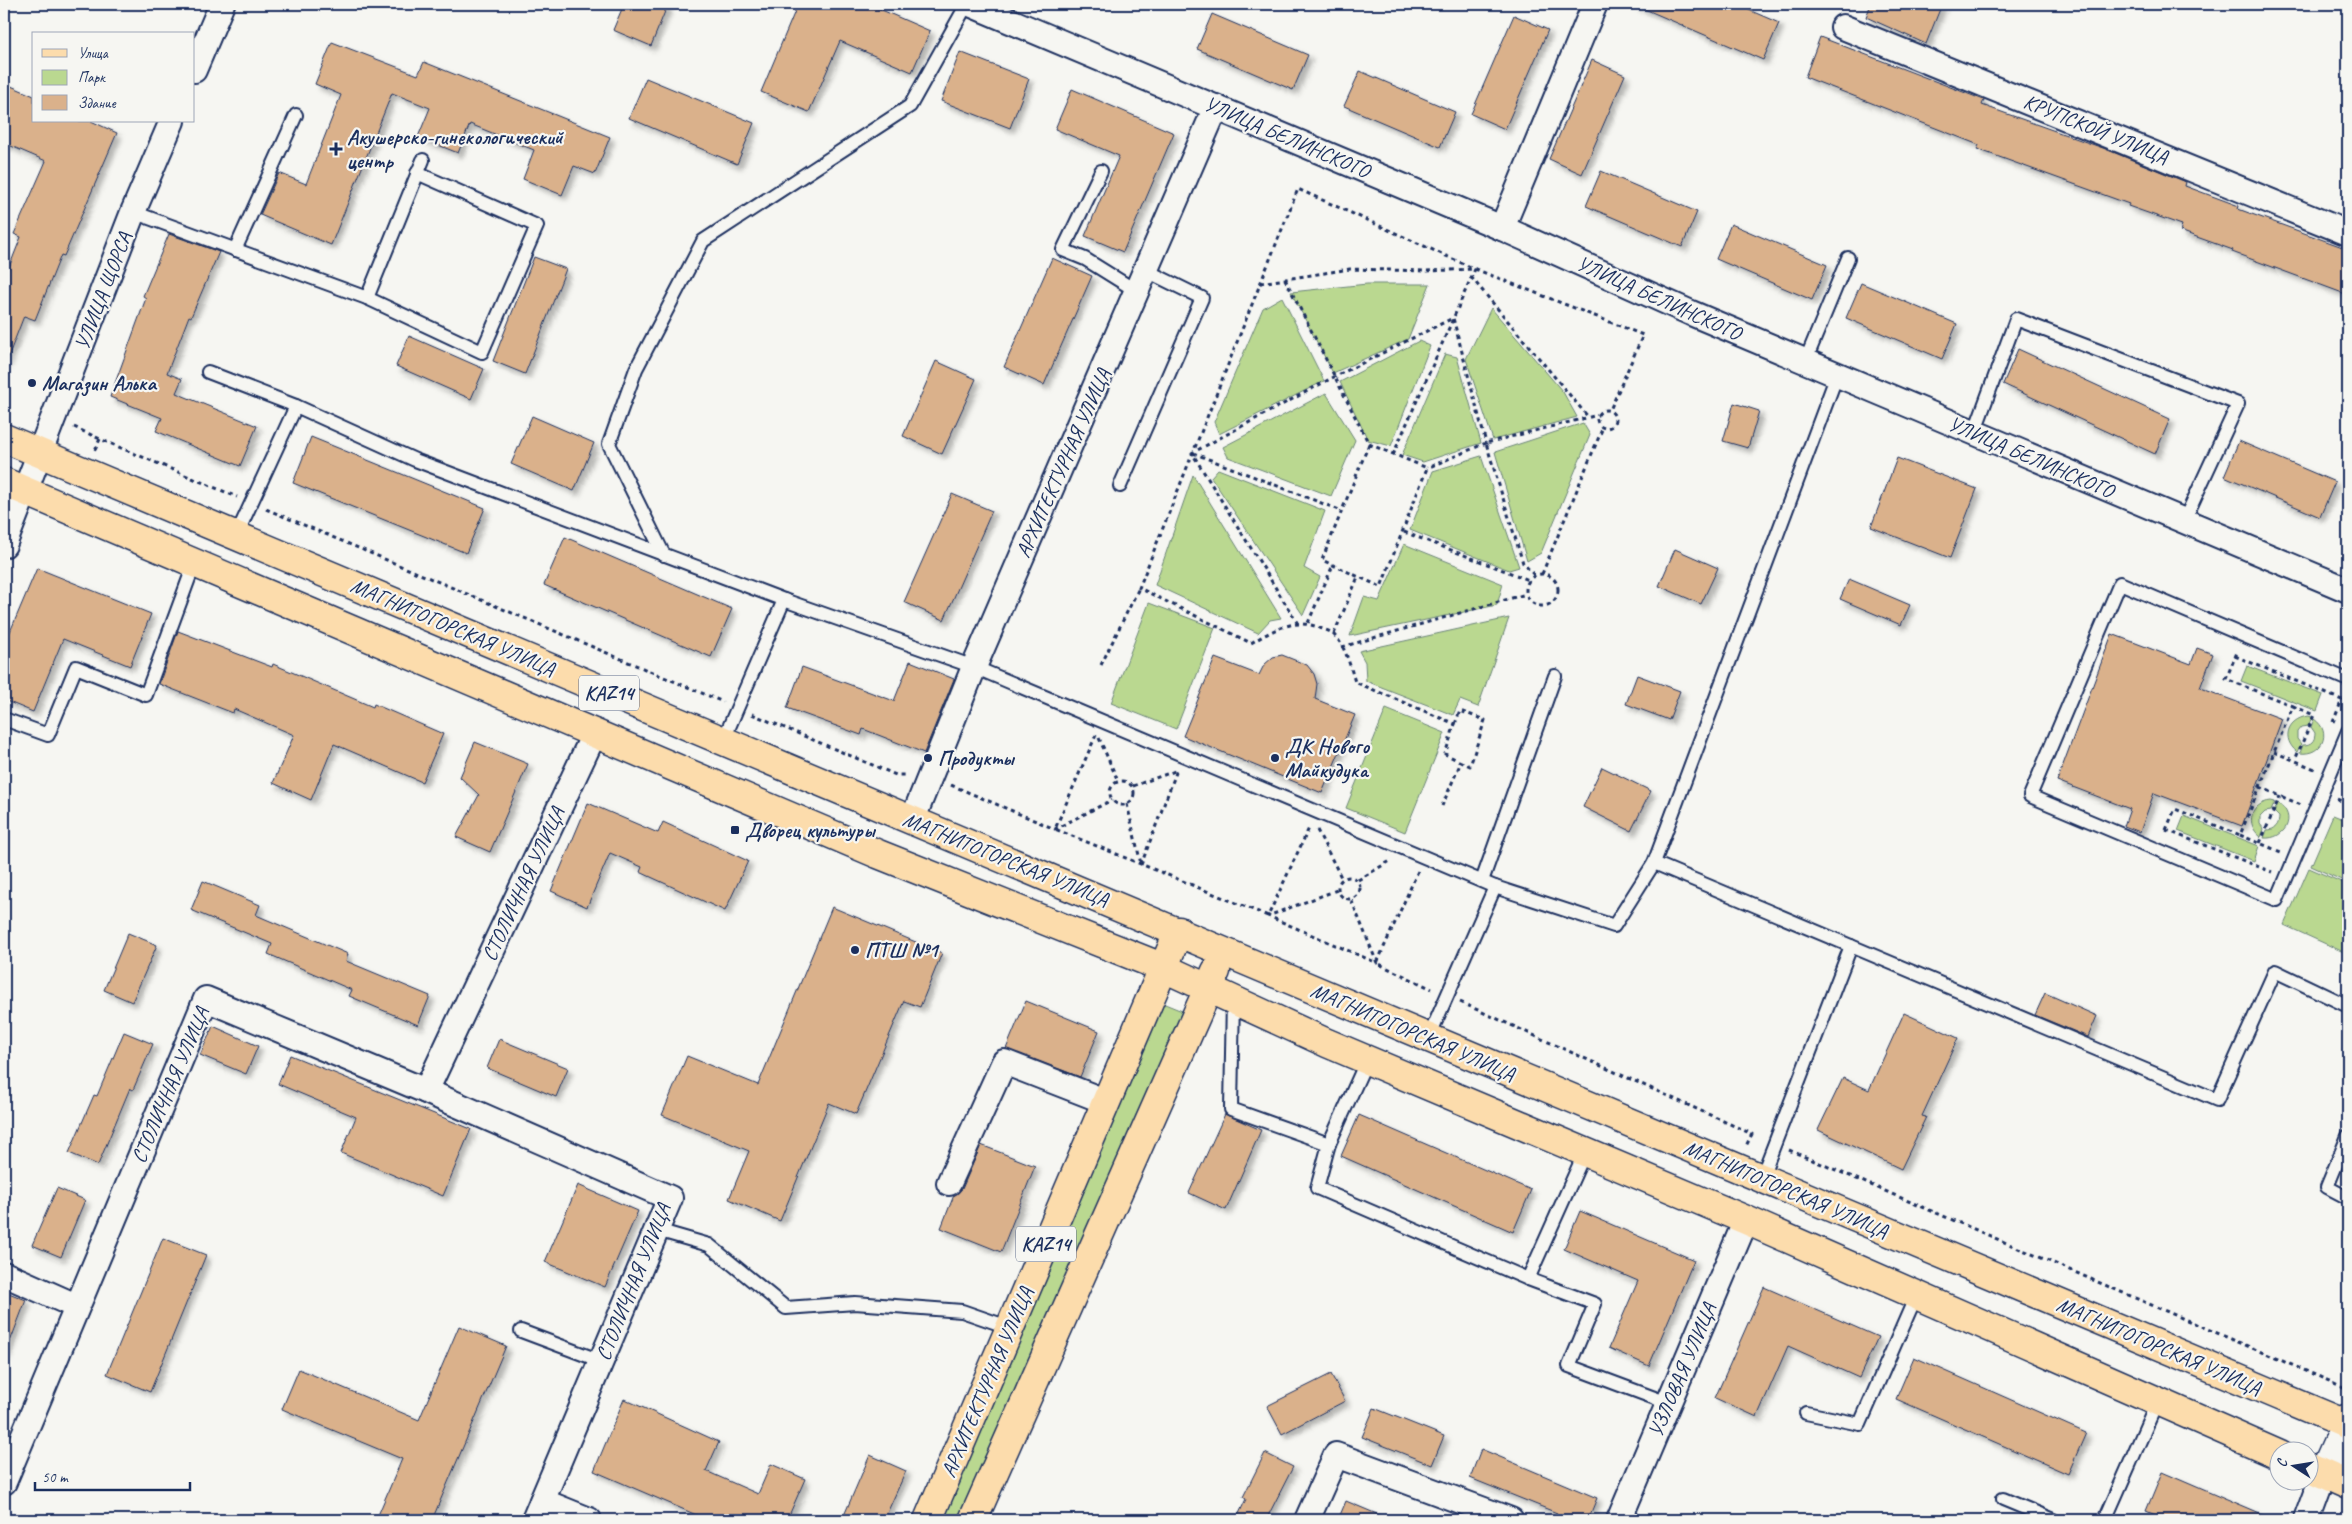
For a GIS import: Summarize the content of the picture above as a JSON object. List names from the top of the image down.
{
  "streets": {
    "main road": ["АРХИТЕКТУРНАЯ УЛИЦА", "МАГНИТОГОРСКАЯ УЛИЦА", "KAZ14"],
    "street": [
      "КРУПСКОЙ УЛИЦА",
      "УЛИЦА БЕЛИНСКОГО",
      "УЛИЦА ЩОРСА",
      "СТОЛИЧНАЯ УЛИЦА",
      "УЗЛОВАЯ УЛИЦА"
    ]
  },
  "crossings": [
    ["УЛИЦА БЕЛИНСКОГО", "АРХИТЕКТУРНАЯ УЛИЦА"],
    ["УЛИЦА ЩОРСА", "МАГНИТОГОРСКАЯ УЛИЦА"],
    ["АРХИТЕКТУРНАЯ УЛИЦА", "МАГНИТОГОРСКАЯ УЛИЦА"],
    ["МАГНИТОГОРСКАЯ УЛИЦА", "СТОЛИЧНАЯ УЛИЦА"],
    ["МАГНИТОГОРСКАЯ УЛИЦА", "УЗЛОВАЯ УЛИЦА"]
  ],
  "places": {
    "health": ["Акушерско-гинекологический центр"],
    "other": [
      "Магазин Алька",
      "Продукты",
      "ДК Нового Майкудука",
      "ПТШ №1"
    ],
    "transit": ["Дворец культуры"]
  },
  "legend": ["Улица", "Парк", "Здание"],
  "scale_bar": "50 m",
  "north": "left"
}
